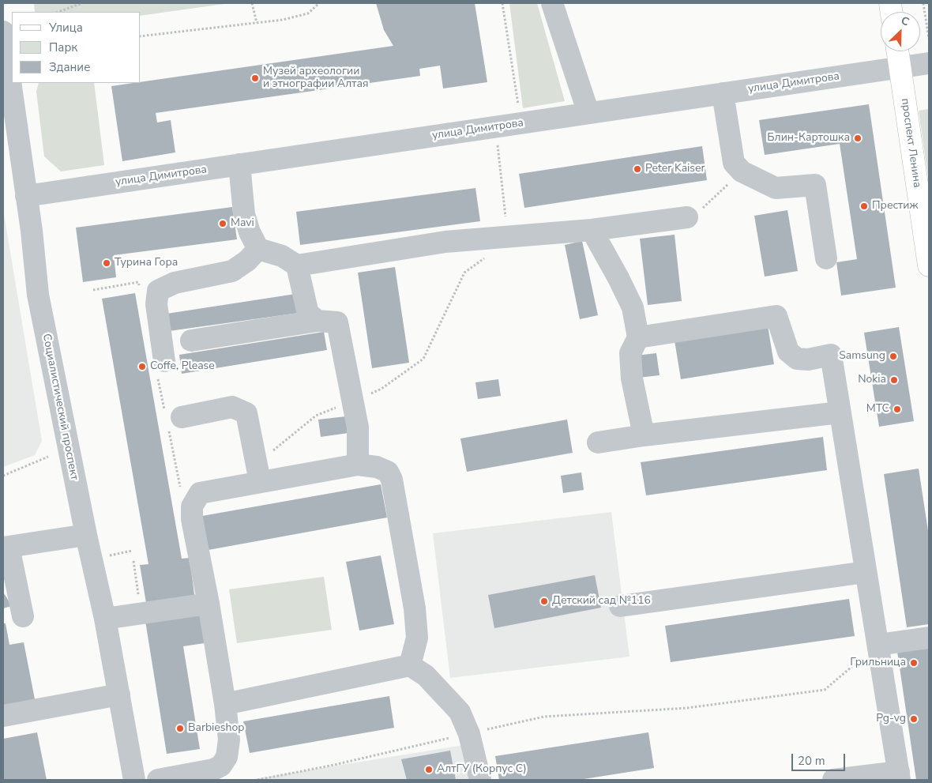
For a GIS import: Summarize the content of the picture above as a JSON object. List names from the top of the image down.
{
  "streets": {
    "main road": ["проспект Ленина"],
    "street": ["улица Димитрова", "Социалистический проспект"]
  },
  "crossings": [
    ["улица Димитрова", "проспект Ленина"],
    ["улица Димитрова", "Социалистический проспект"]
  ],
  "places": [
    "Музей археологии и этнографии Алтая",
    "Блин-Картошка",
    "Peter Kaiser",
    "Престиж",
    "Mavi",
    "Турина Гора",
    "Samsung",
    "Coffe, Please",
    "Nokia",
    "МТС",
    "Детский сад №116",
    "Грильница",
    "Pg-vg",
    "Barbieshop",
    "АлтГУ (Корпус С)"
  ],
  "legend": ["Улица", "Парк", "Здание"],
  "scale_bar": "20 m",
  "north": "top right"
}
